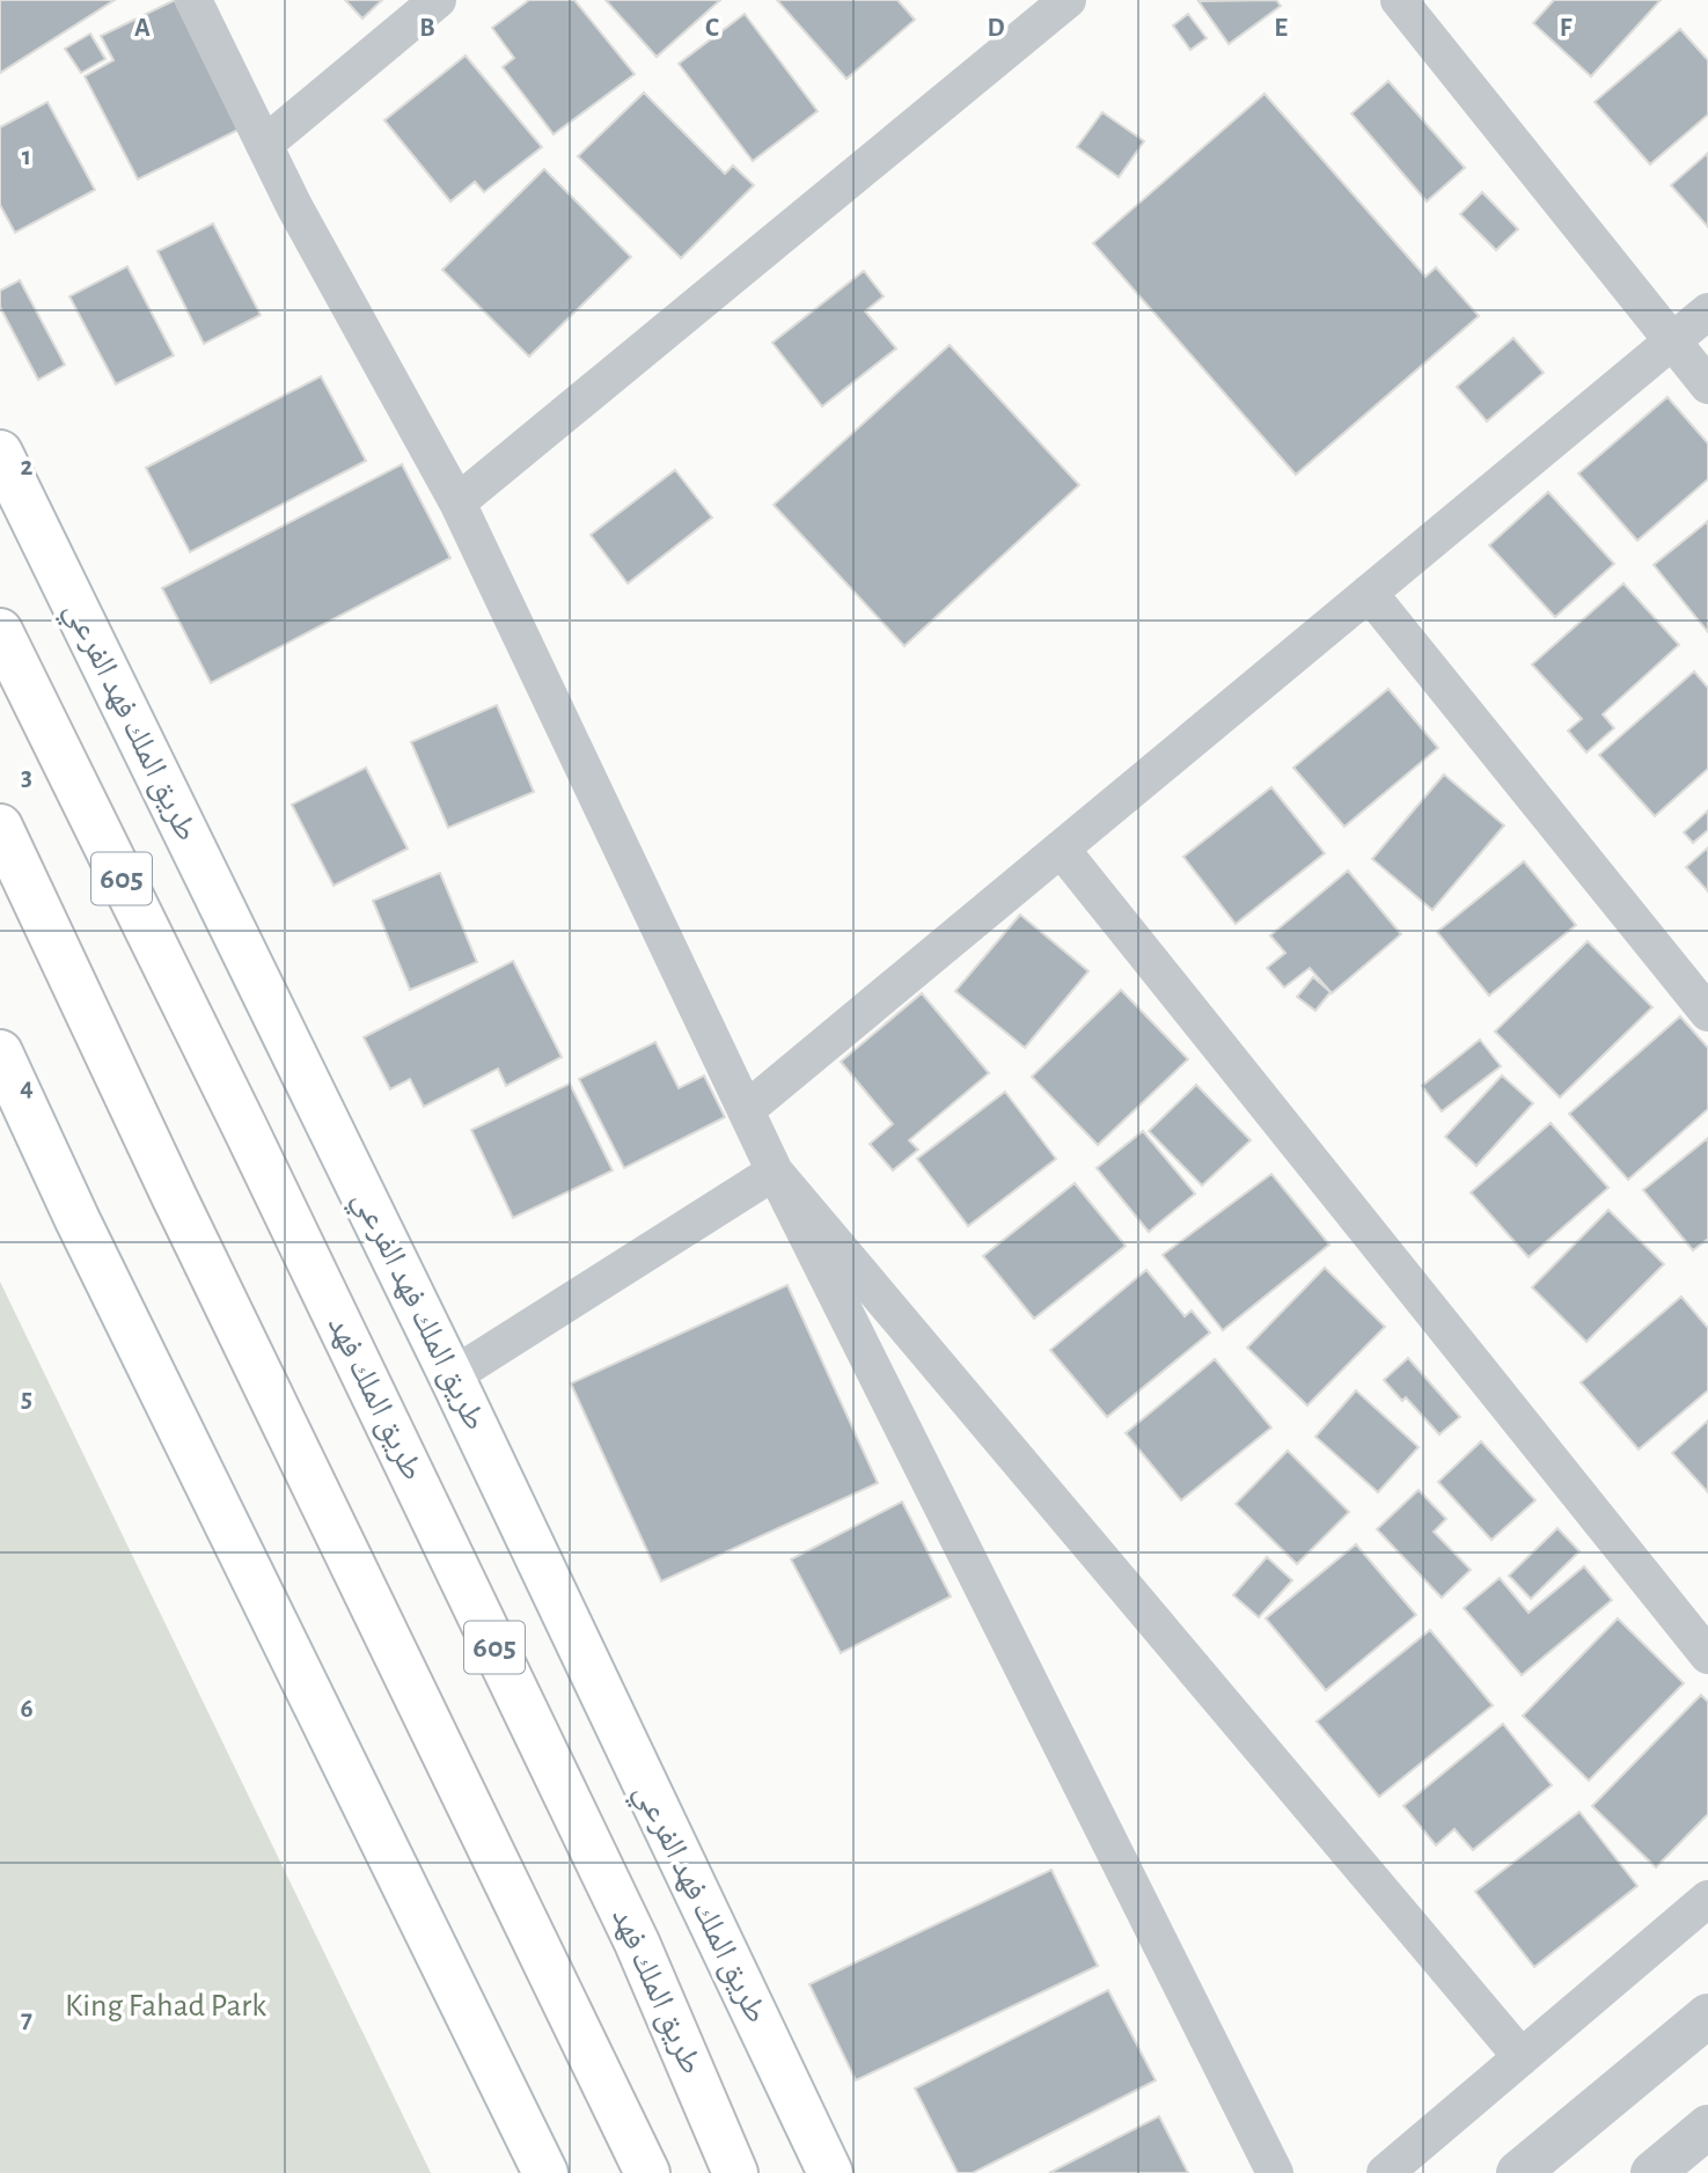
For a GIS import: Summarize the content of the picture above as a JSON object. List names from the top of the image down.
{
  "streets": {
    "main road": ["طريق الملك فهد الفرعي", "605", "طريق الملك فهد"]
  },
  "parks": ["King Fahad Park"],
  "grid": {
    "columns": [
      "A",
      "B",
      "C",
      "D",
      "E",
      "F"
    ],
    "rows": [
      "1",
      "2",
      "3",
      "4",
      "5",
      "6",
      "7"
    ]
  }
}
